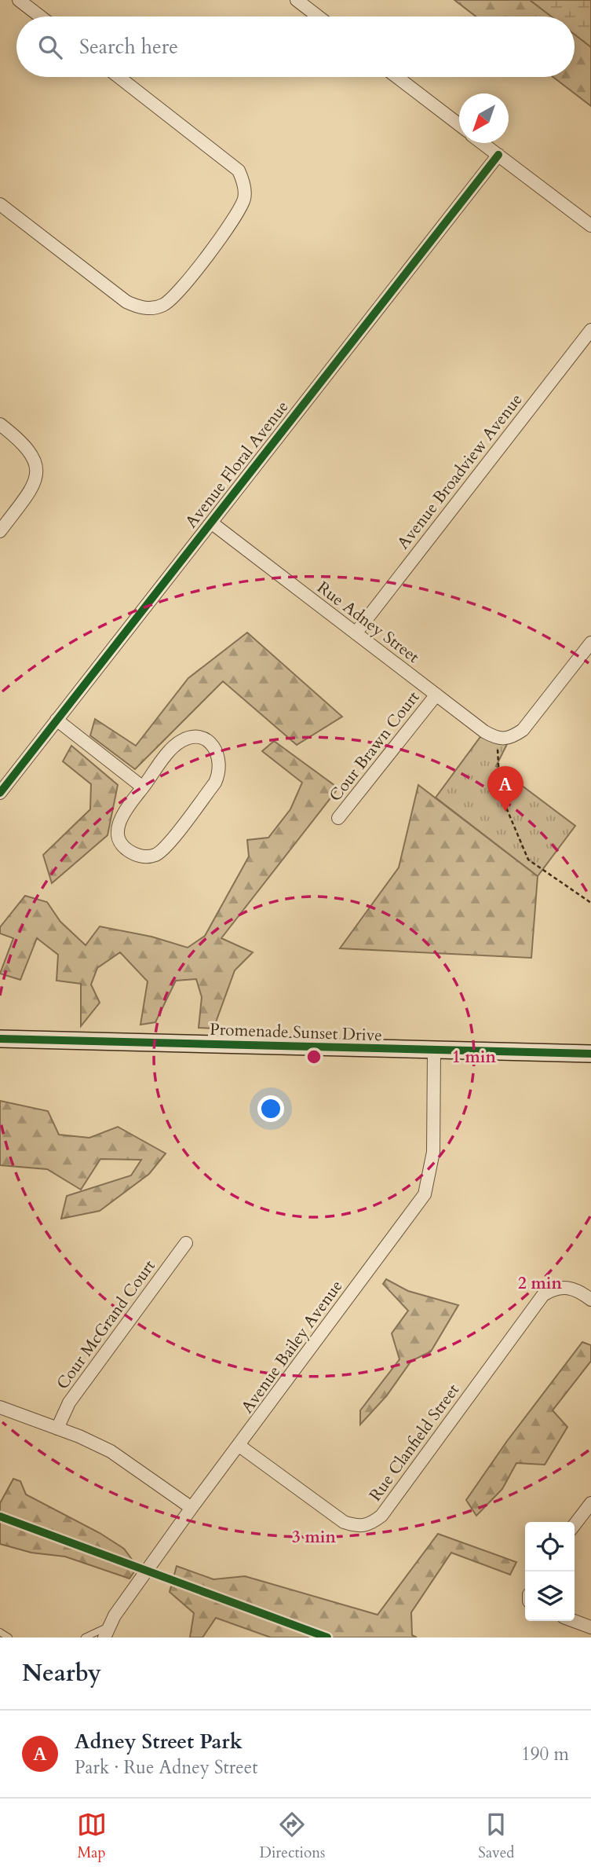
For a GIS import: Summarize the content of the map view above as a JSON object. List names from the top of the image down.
{
  "streets": {
    "street": [
      "Avenue Floral Avenue",
      "Avenue Broadview Avenue",
      "Rue Adney Street",
      "Cour Brawn Court",
      "Promenade Sunset Drive",
      "Cour McGrand Court",
      "Avenue Bailey Avenue",
      "Rue Clanfield Street"
    ]
  },
  "crossings": [
    ["Avenue Floral Avenue", "Rue Adney Street"],
    ["Avenue Broadview Avenue", "Rue Adney Street"],
    ["Rue Adney Street", "Cour Brawn Court"],
    ["Promenade Sunset Drive", "Avenue Bailey Avenue"],
    ["Avenue Bailey Avenue", "Rue Clanfield Street"]
  ],
  "north": "bottom left",
  "page": {
    "search": "Search here",
    "pins": "A",
    "heading": "Nearby",
    "list": [
      {
        "mark": "A",
        "name": "Adney Street Park",
        "note": "Park · Rue Adney Street",
        "value": "190 m"
      }
    ],
    "nav": ["Map", "Directions", "Saved"]
  },
  "rings": ["1 min", "2 min", "3 min"]
}
